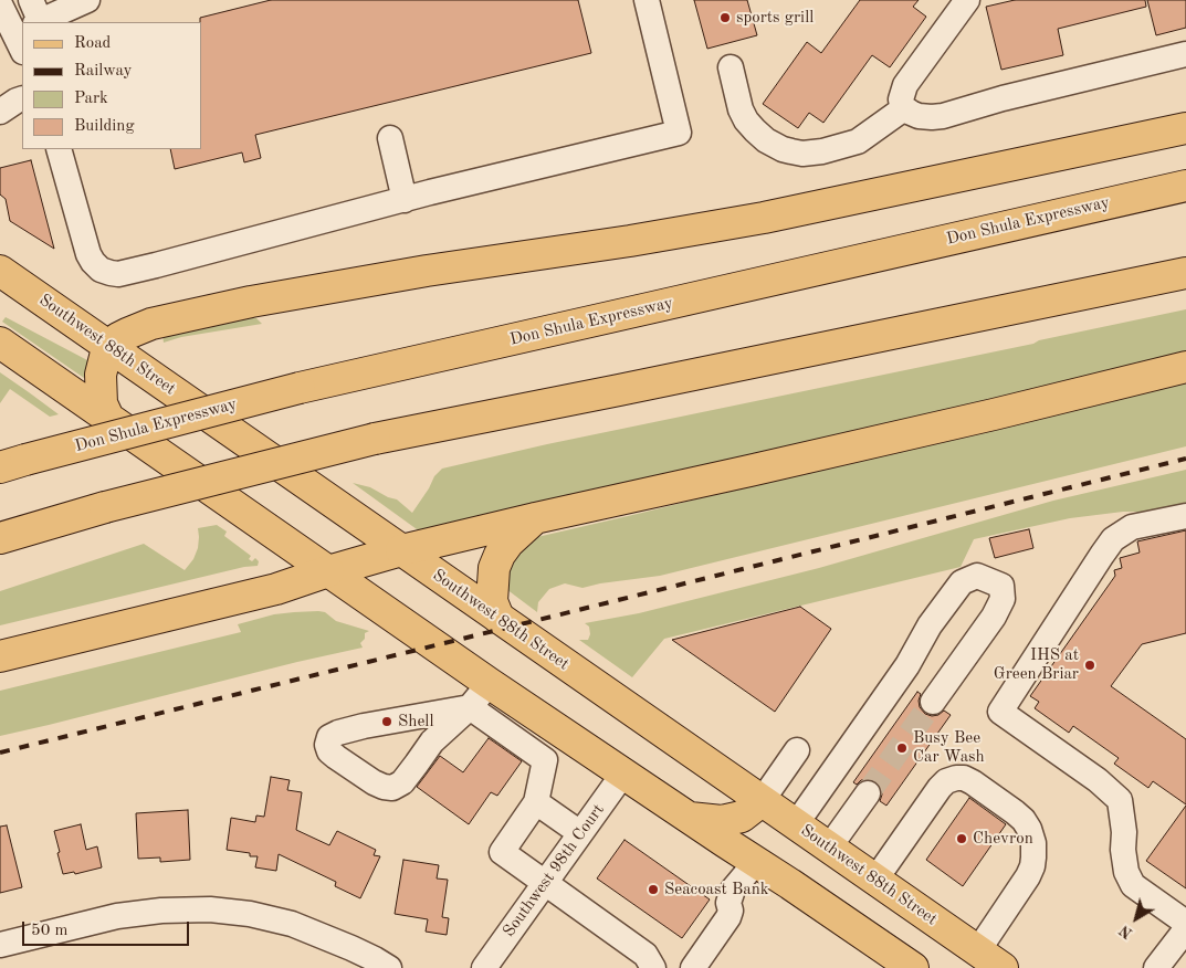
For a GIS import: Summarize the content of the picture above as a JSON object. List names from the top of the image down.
{
  "streets": {
    "main road": ["Don Shula Expressway", "Southwest 88th Street"],
    "street": ["Southwest 98th Court"]
  },
  "places": [
    "sports grill",
    "IHS at Green Briar",
    "Shell",
    "Busy Bee Car Wash",
    "Chevron",
    "Seacoast Bank"
  ],
  "legend": [
    "Road",
    "Railway",
    "Park",
    "Building"
  ],
  "scale_bar": "50 m",
  "north": "bottom left"
}
